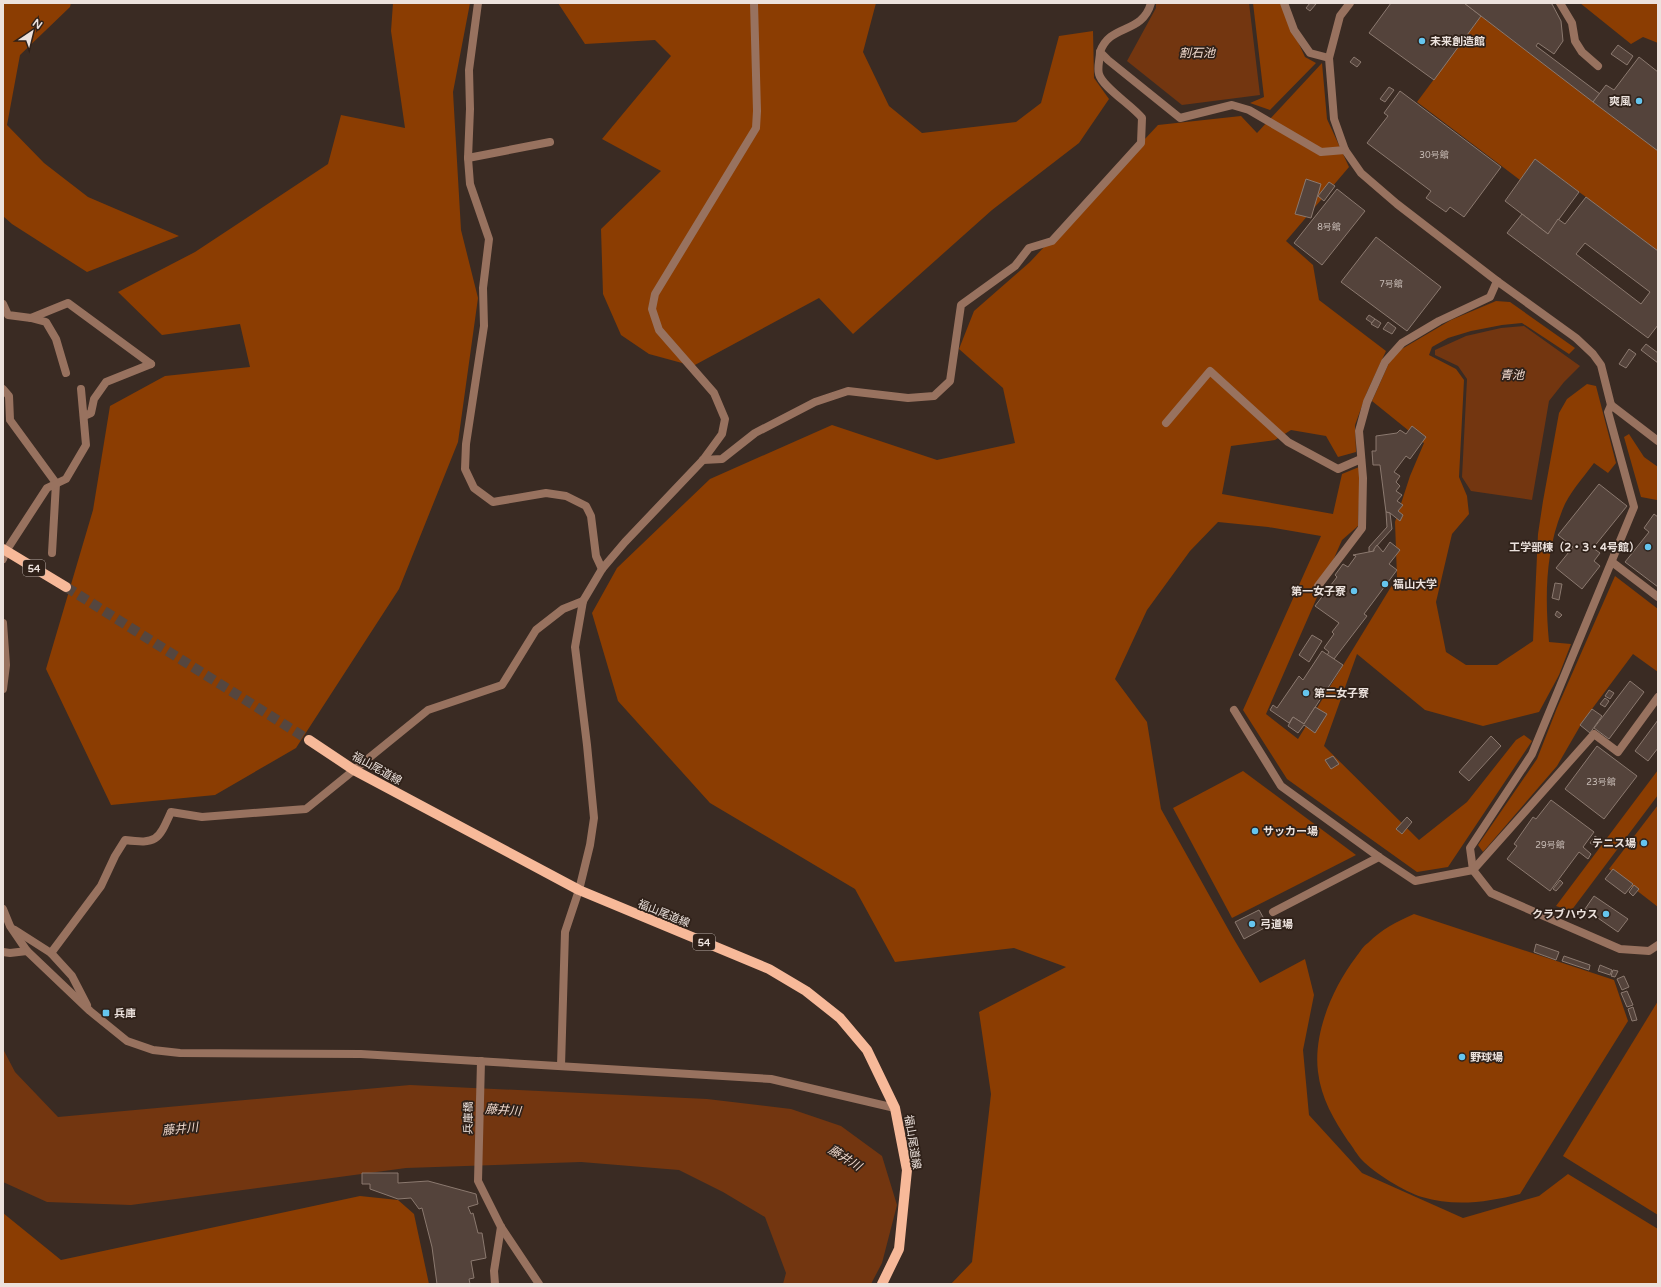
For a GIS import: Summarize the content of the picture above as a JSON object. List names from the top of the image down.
{
  "streets": {
    "main road": ["54", "福山尾道線"],
    "street": ["兵庫橋"]
  },
  "water": ["割石池", "青池", "藤井川"],
  "places": {
    "other": [
      "未来創造館",
      "爽風",
      "工学部棟（2・3・4号館）",
      "福山大学",
      "第一女子寮",
      "第二女子寮",
      "サッカー場",
      "テニス場",
      "クラブハウス",
      "弓道場",
      "野球場"
    ],
    "transit": ["兵庫"]
  },
  "house_numbers": [
    "30号館",
    "8号館",
    "7号館",
    "23号館",
    "29号館"
  ],
  "north": "top right"
}
